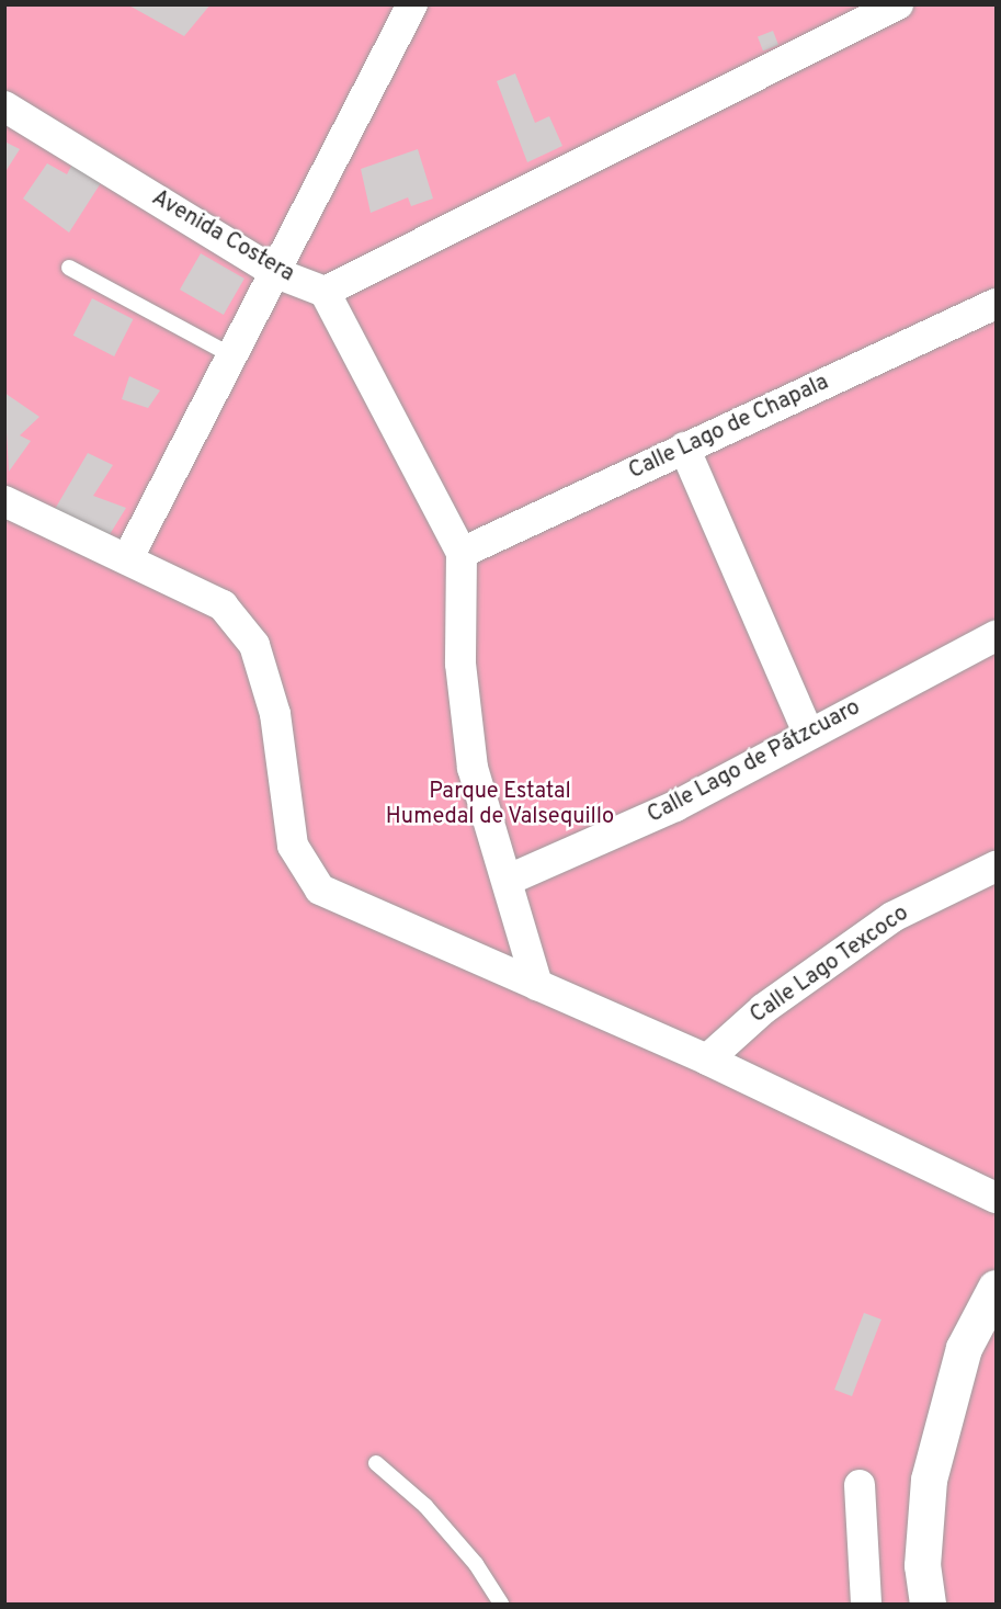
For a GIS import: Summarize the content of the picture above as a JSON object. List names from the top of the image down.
{
  "streets": {
    "street": [
      "Avenida Costera",
      "Calle Lago de Chapala",
      "Calle Lago de Pátzcuaro",
      "Calle Lago Texcoco"
    ]
  },
  "parks": ["Parque Estatal Humedal de Valsequillo"]
}
